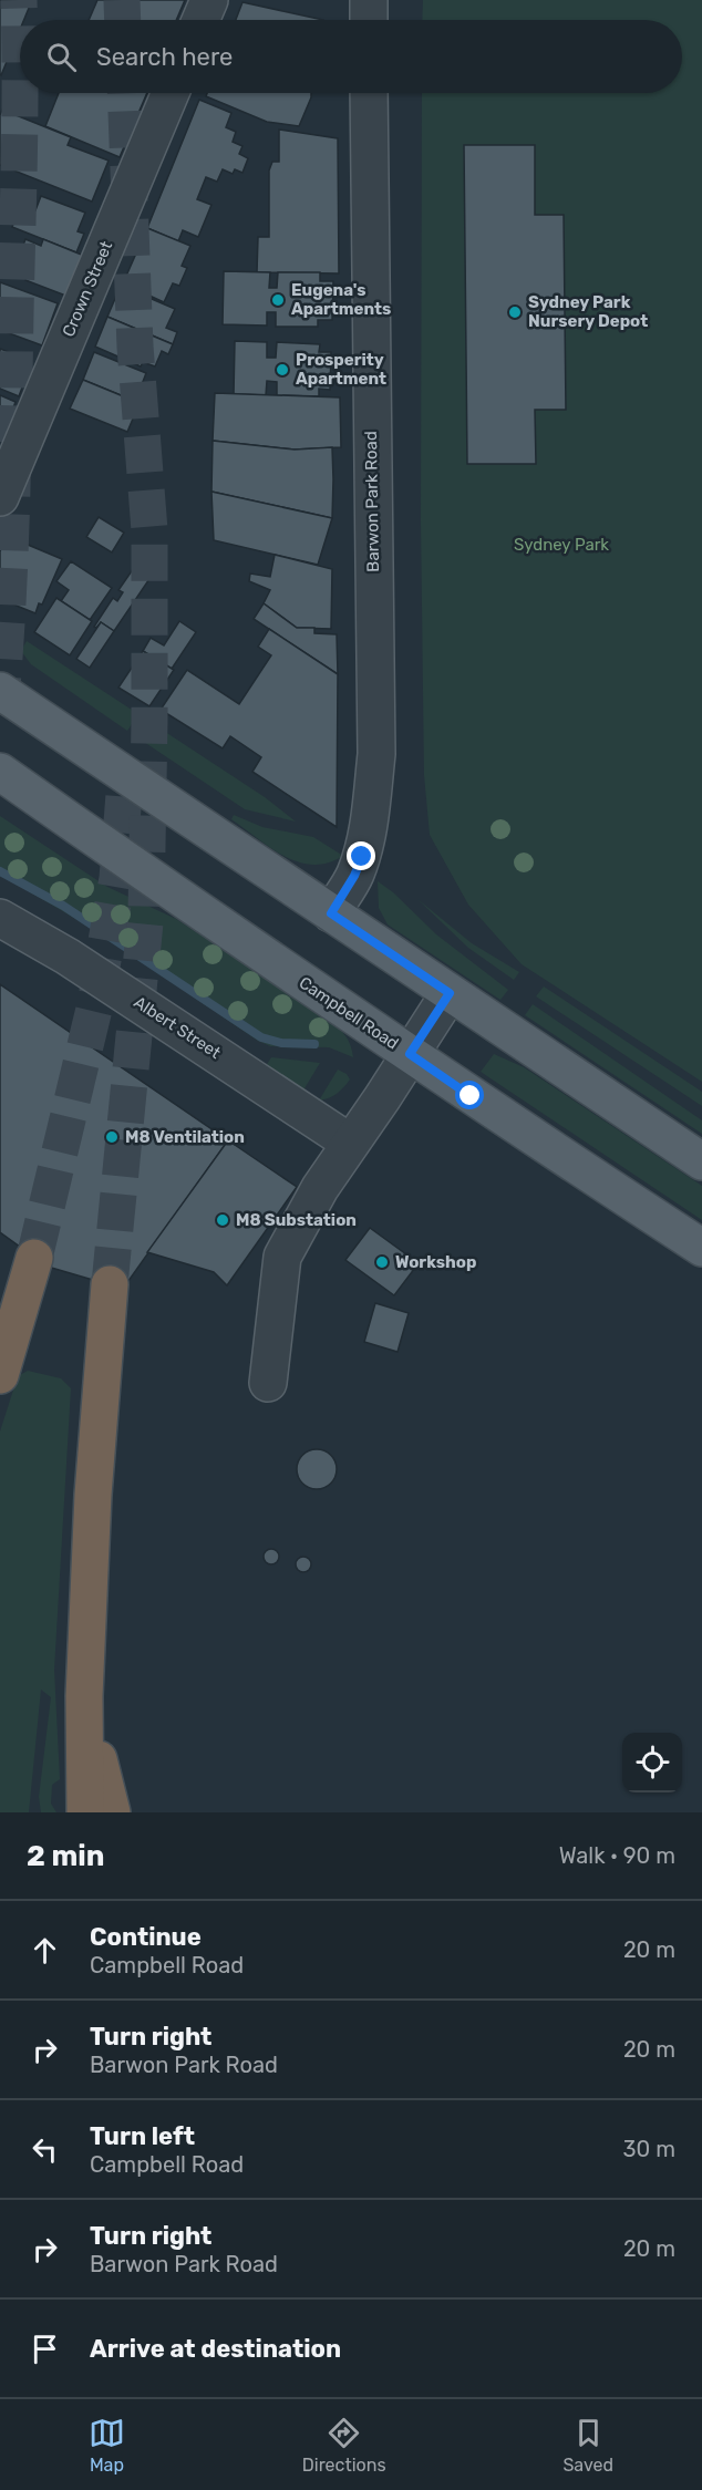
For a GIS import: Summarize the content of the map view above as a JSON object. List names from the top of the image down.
{
  "streets": {
    "main road": ["Campbell Road"],
    "street": ["Crown Street", "Barwon Park Road", "Albert Street"]
  },
  "parks": ["Sydney Park"],
  "places": [
    "Eugena's Apartments",
    "Sydney Park Nursery Depot",
    "Prosperity Apartment",
    "M8 Ventilation",
    "M8 Substation",
    "Workshop"
  ],
  "page": {
    "search": "Search here",
    "heading": ["2 min", "Walk · 90 m"],
    "list": [
      ["Continue", "Campbell Road", "20 m"],
      ["Turn right", "Barwon Park Road", "20 m"],
      ["Turn left", "Campbell Road", "30 m"],
      ["Turn right", "Barwon Park Road", "20 m"],
      "Arrive at destination"
    ],
    "nav": ["Map", "Directions", "Saved"]
  }
}
